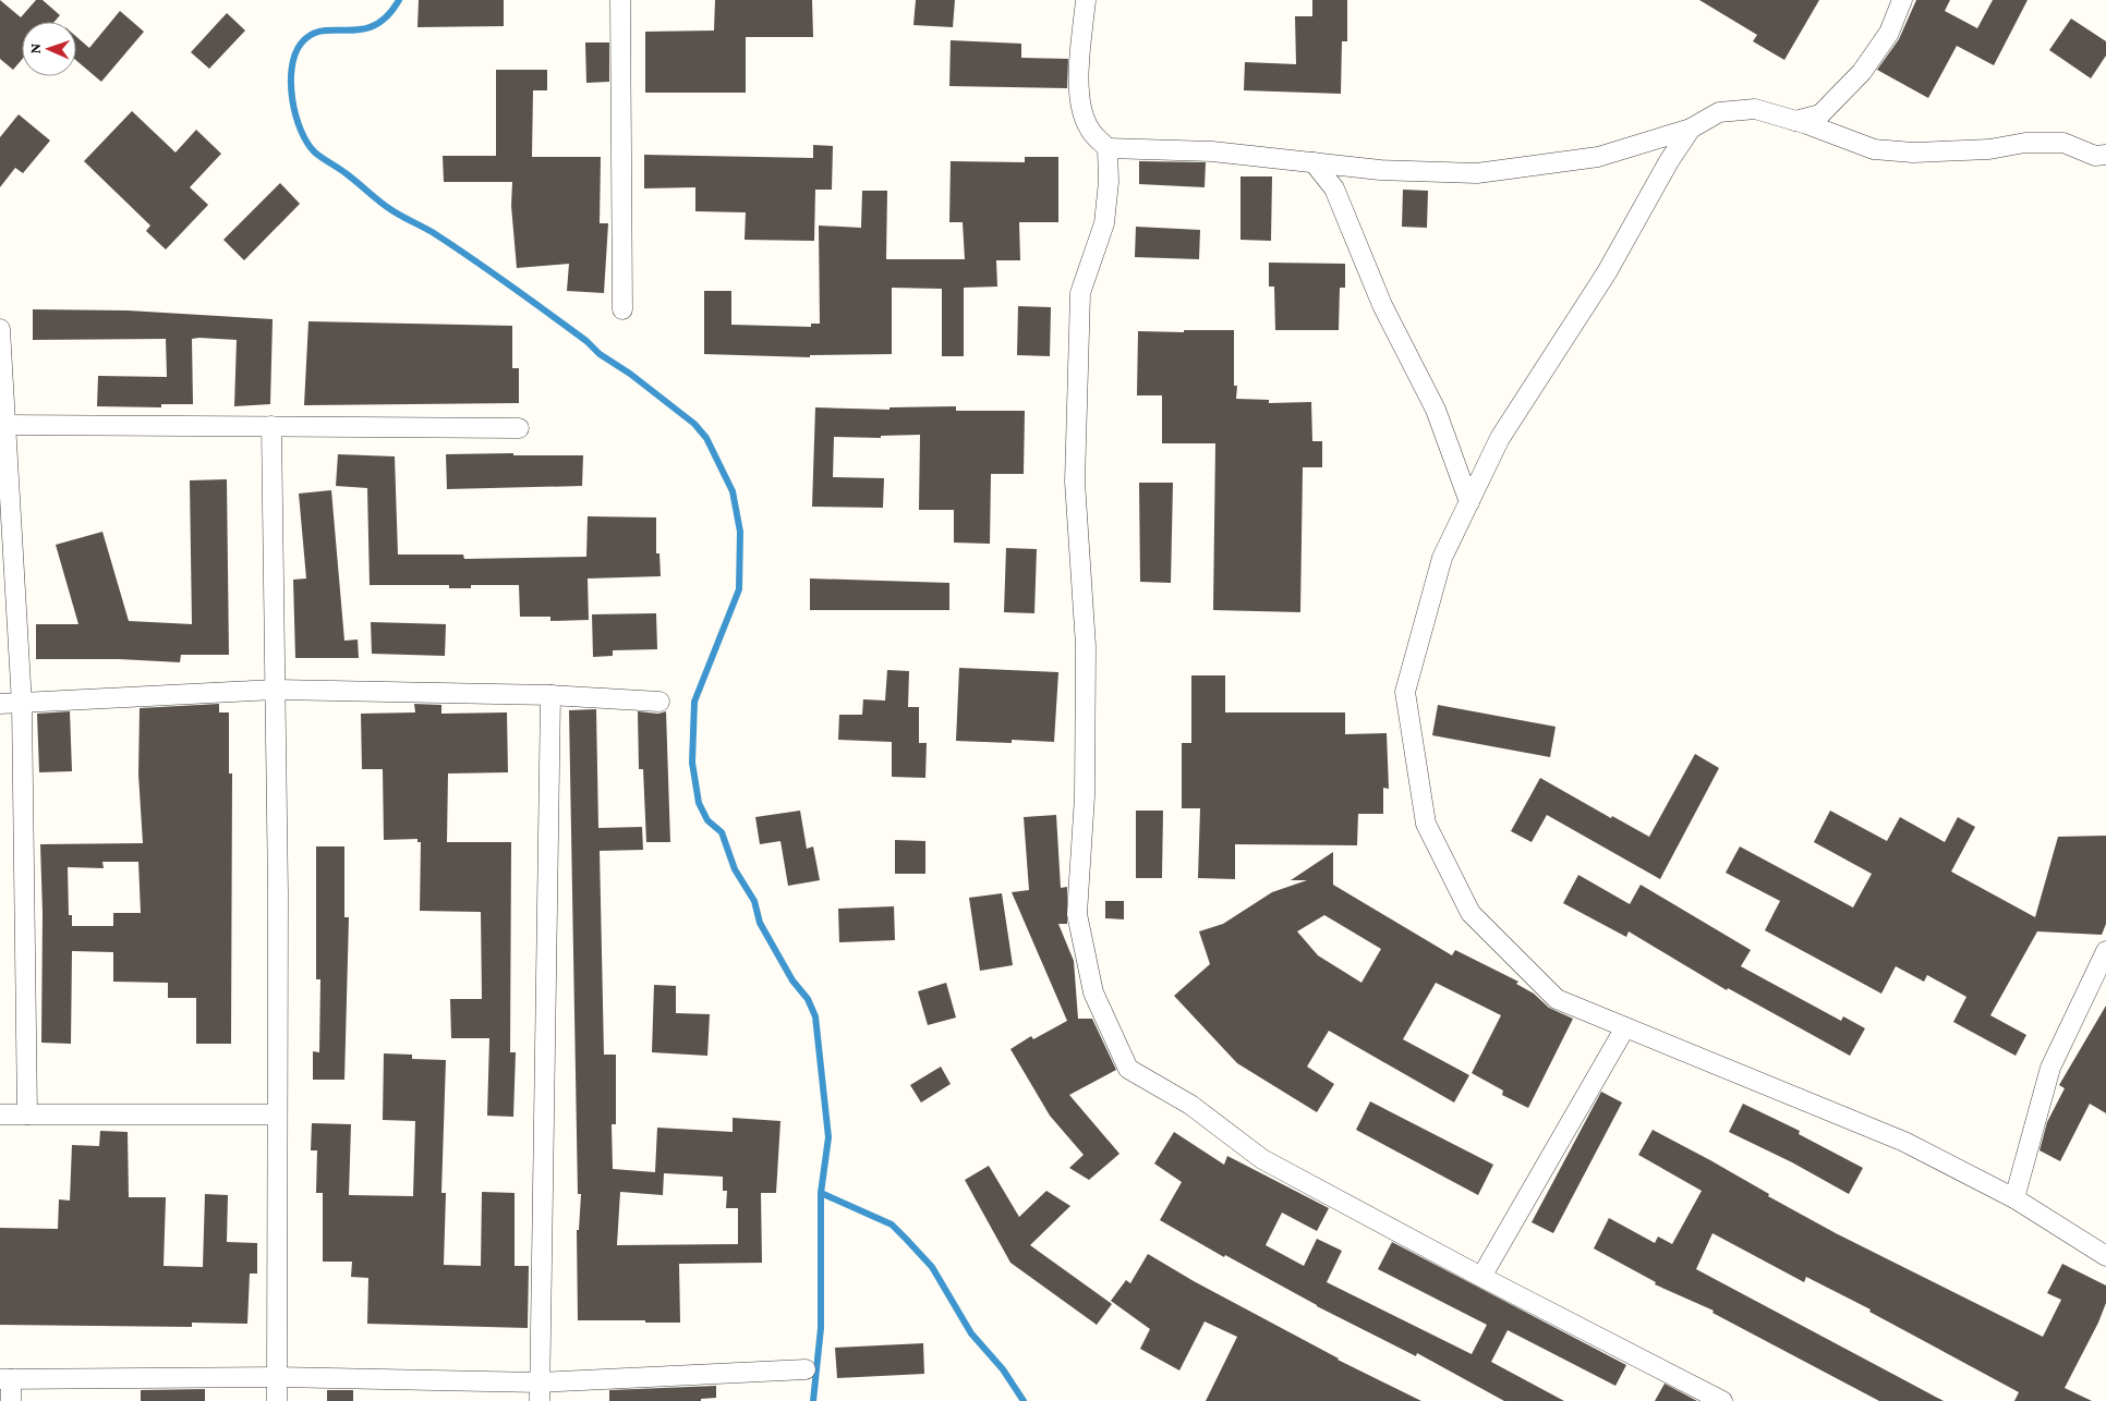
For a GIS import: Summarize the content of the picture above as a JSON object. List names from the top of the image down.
{
  "north": "left"
}
